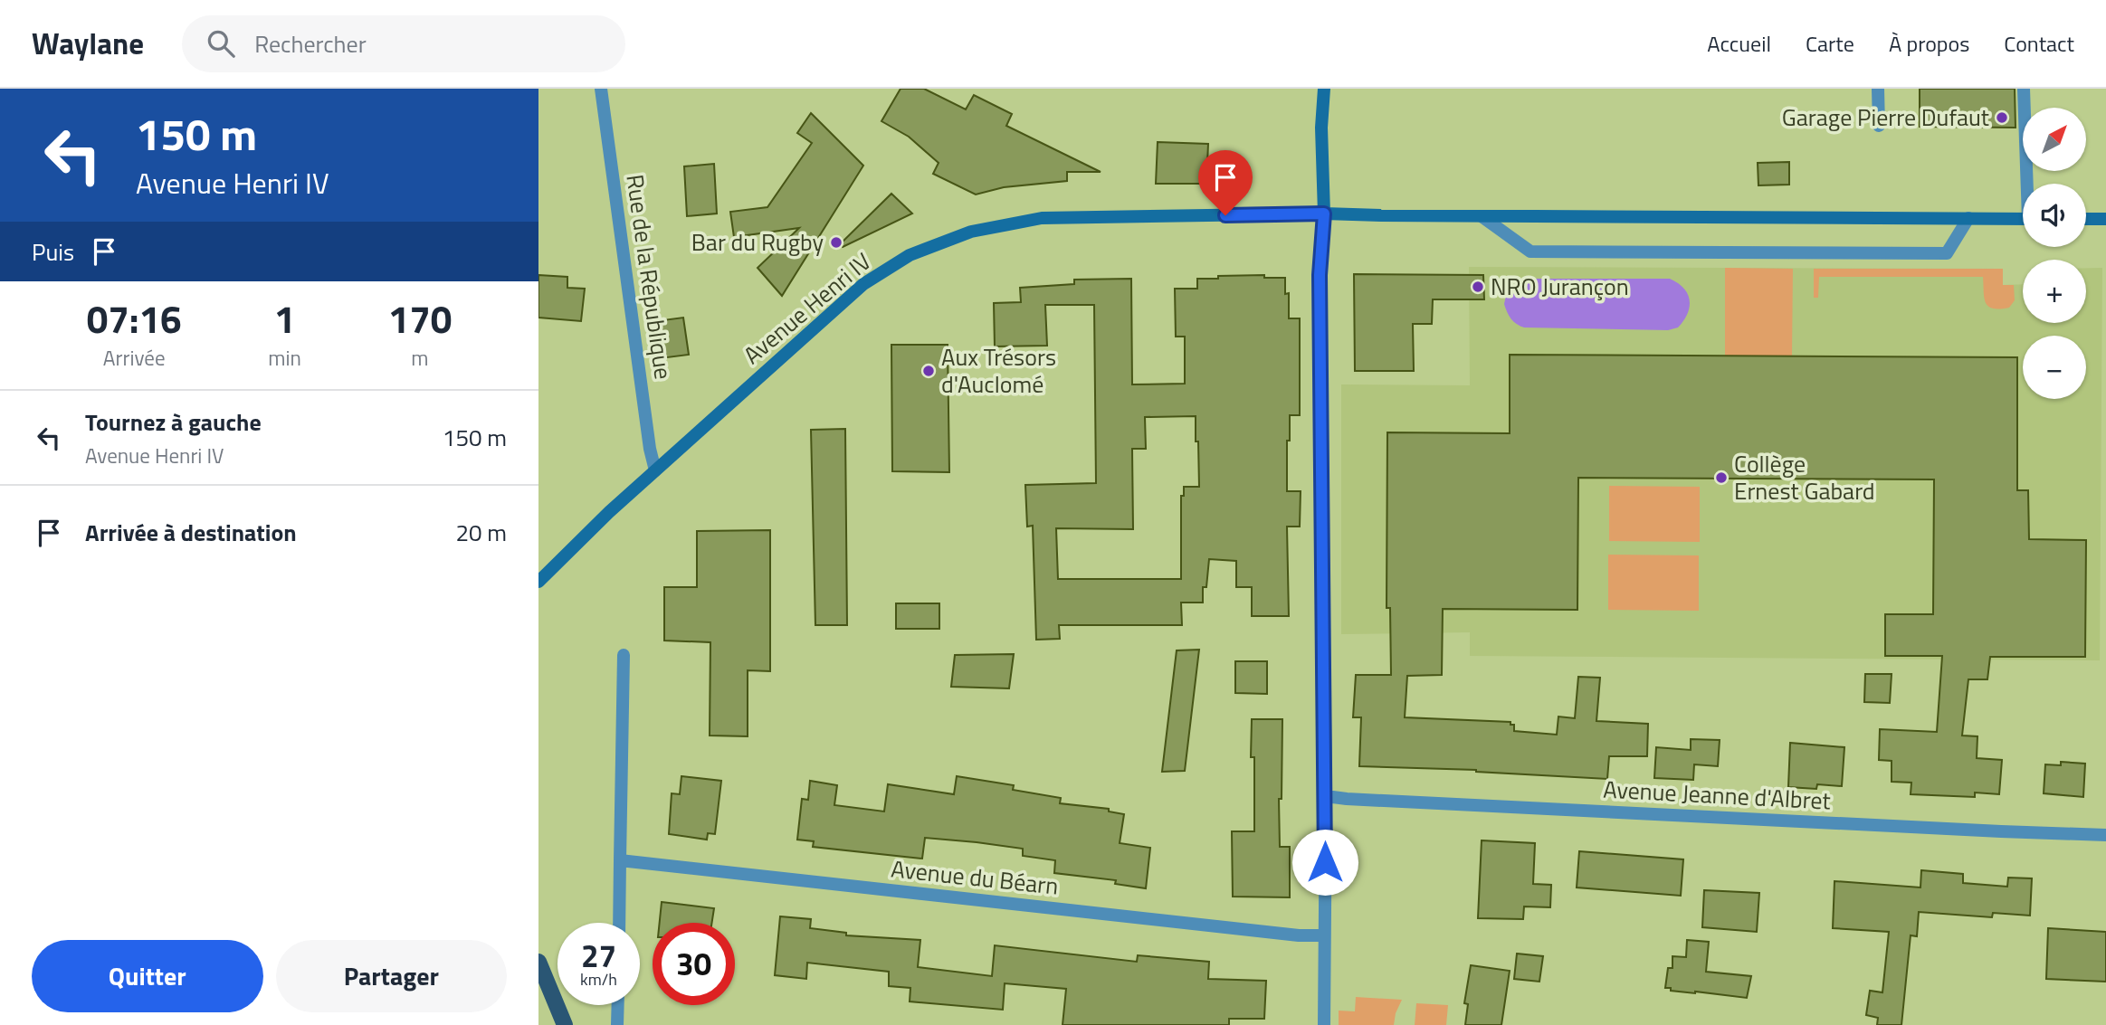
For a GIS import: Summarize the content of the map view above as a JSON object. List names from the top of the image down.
{
  "streets": {
    "main road": ["Avenue Henri IV"],
    "street": ["Rue de la République", "Avenue Jeanne d'Albret", "Avenue du Béarn"]
  },
  "crossings": [
    ["Rue de la République", "Avenue Henri IV"]
  ],
  "places": [
    "Garage Pierre Dufaut",
    "Bar du Rugby",
    "NRO Jurançon",
    "Aux Trésors d'Auclomé",
    "Collège Ernest Gabard"
  ],
  "north": "top right",
  "page": {
    "header": "Waylane",
    "search": "Rechercher",
    "nav": [
      "Accueil",
      "Carte",
      "À propos",
      "Contact"
    ],
    "turn": ["150 m", "Avenue Henri IV"],
    "map_buttons": ["+", "−"],
    "then": "Puis",
    "eta": [
      "07:16",
      "Arrivée",
      "1",
      "min",
      "170",
      "m"
    ],
    "list": [
      {
        "name": "Tournez à gauche",
        "note": "Avenue Henri IV",
        "value": "150 m"
      },
      {
        "name": "Arrivée à destination",
        "value": "20 m"
      }
    ],
    "speed": "27 km/h",
    "limit": "30",
    "buttons": ["Quitter", "Partager"]
  }
}
